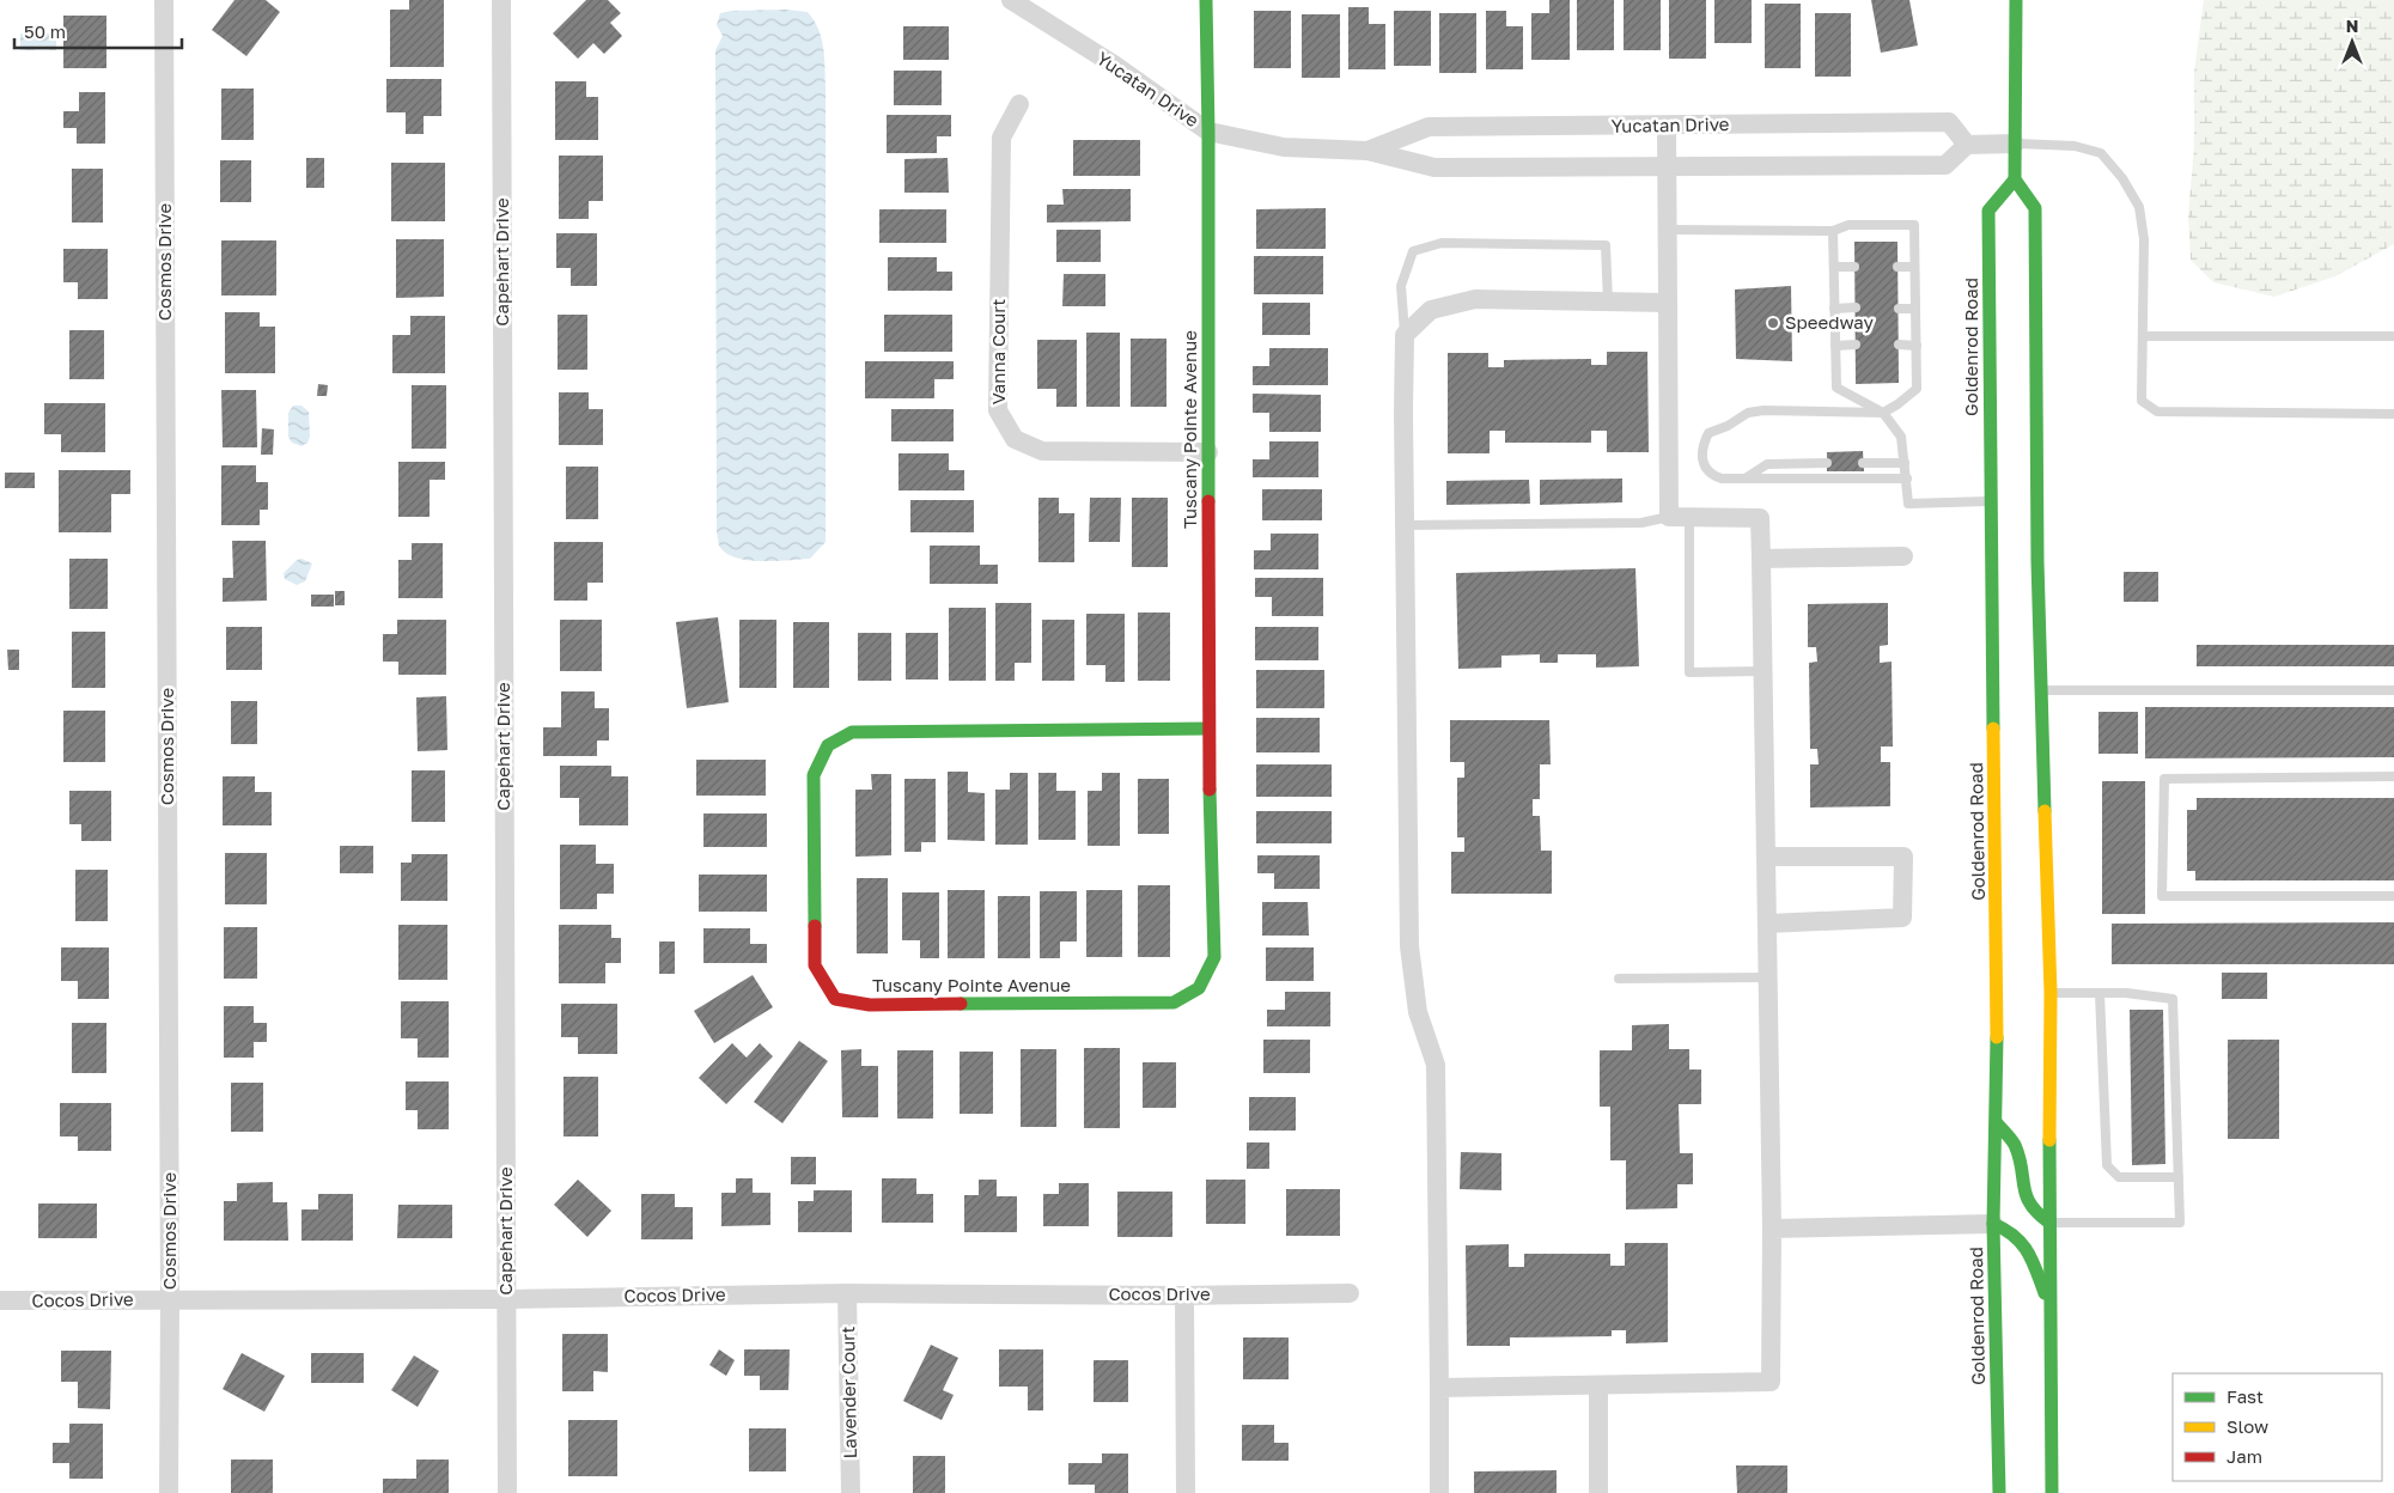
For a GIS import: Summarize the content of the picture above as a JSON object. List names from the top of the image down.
{
  "streets": {
    "main road": ["Goldenrod Road", "Tuscany Pointe Avenue"],
    "street": [
      "Yucatan Drive",
      "Cosmos Drive",
      "Capehart Drive",
      "Vanna Court",
      "Cocos Drive",
      "Lavender Court"
    ]
  },
  "crossings": [
    ["Yucatan Drive", "Tuscany Pointe Avenue"],
    ["Cosmos Drive", "Cocos Drive"],
    ["Capehart Drive", "Cocos Drive"],
    ["Vanna Court", "Tuscany Pointe Avenue"],
    ["Cocos Drive", "Lavender Court"]
  ],
  "places": ["Speedway"],
  "legend": ["Fast", "Slow", "Jam"],
  "scale_bar": "50 m",
  "north": "top"
}
